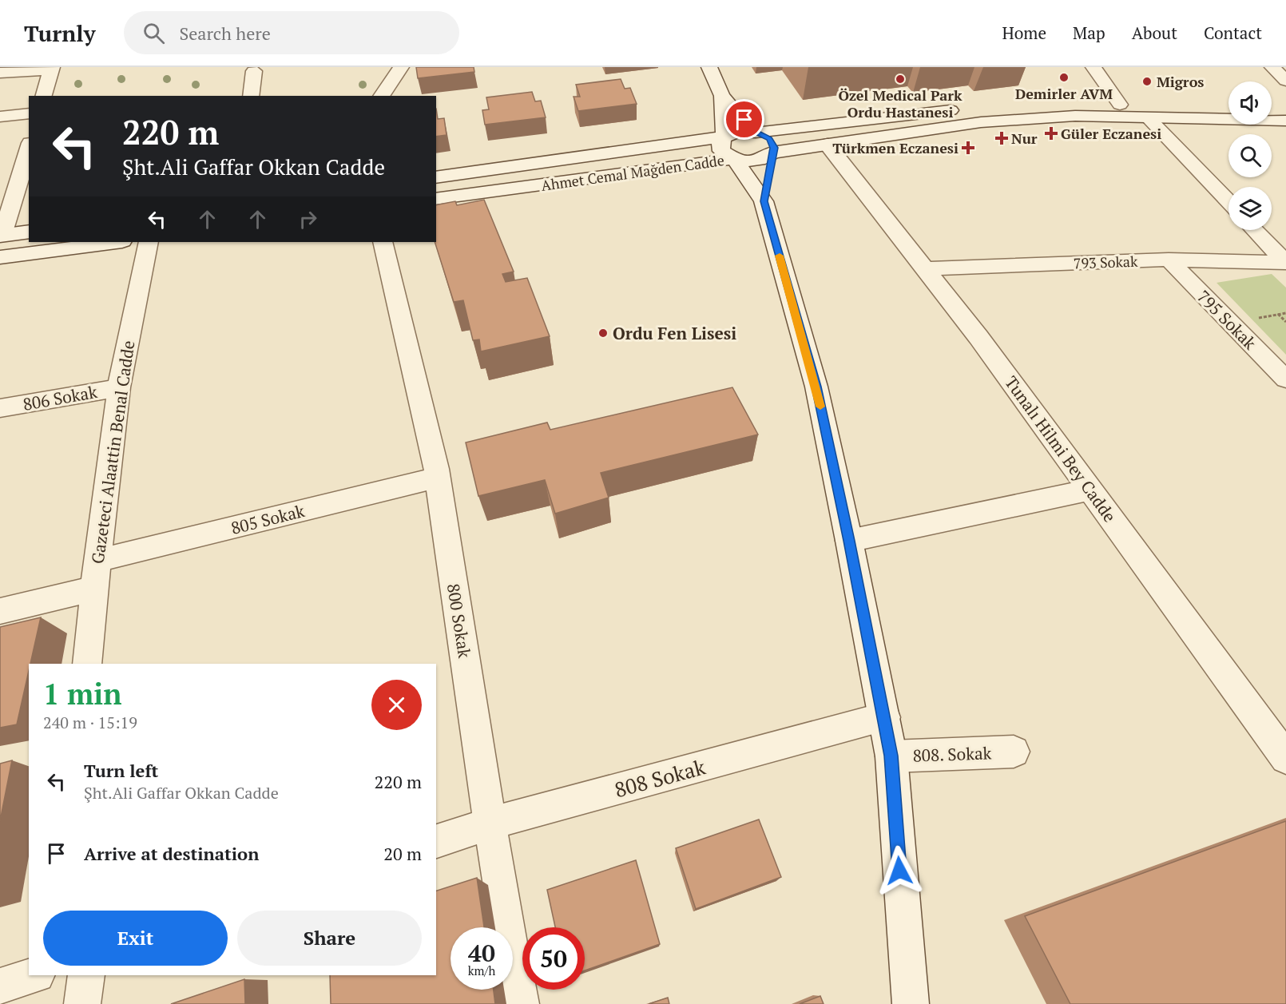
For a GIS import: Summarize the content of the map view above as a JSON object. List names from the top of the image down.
{
  "streets": {
    "street": [
      "Ahmet Cemal Mağden Cadde",
      "793 Sokak",
      "795 Sokak",
      "806 Sokak",
      "Tunalı Hilmi Bey Cadde",
      "Gazeteci Alaattin Benal Cadde",
      "805 Sokak",
      "800 Sokak",
      "808. Sokak",
      "808 Sokak"
    ]
  },
  "crossings": [
    ["Ahmet Cemal Mağden Cadde", "Tunalı Hilmi Bey Cadde"],
    ["793 Sokak", "795 Sokak"],
    ["793 Sokak", "Tunalı Hilmi Bey Cadde"],
    ["806 Sokak", "Gazeteci Alaattin Benal Cadde"],
    ["Gazeteci Alaattin Benal Cadde", "805 Sokak"],
    ["805 Sokak", "800 Sokak"],
    ["800 Sokak", "808 Sokak"]
  ],
  "places": {
    "other": [
      "Demirler AVM",
      "Özel Medical Park Ordu Hastanesi",
      "Migros",
      "Ordu Fen Lisesi"
    ],
    "health": ["Güler Eczanesi", "Nur", "Türkmen Eczanesi"]
  },
  "page": {
    "header": "Turnly",
    "search": "Search here",
    "nav": [
      "Home",
      "Map",
      "About",
      "Contact"
    ],
    "turn": ["220 m", "Şht.Ali Gaffar Okkan Cadde"],
    "heading": ["1 min", "240 m · 15:19"],
    "list": [
      {
        "name": "Turn left",
        "note": "Şht.Ali Gaffar Okkan Cadde",
        "value": "220 m"
      },
      {
        "name": "Arrive at destination",
        "value": "20 m"
      }
    ],
    "buttons": ["Exit", "Share"],
    "speed": "40 km/h",
    "limit": "50"
  }
}
